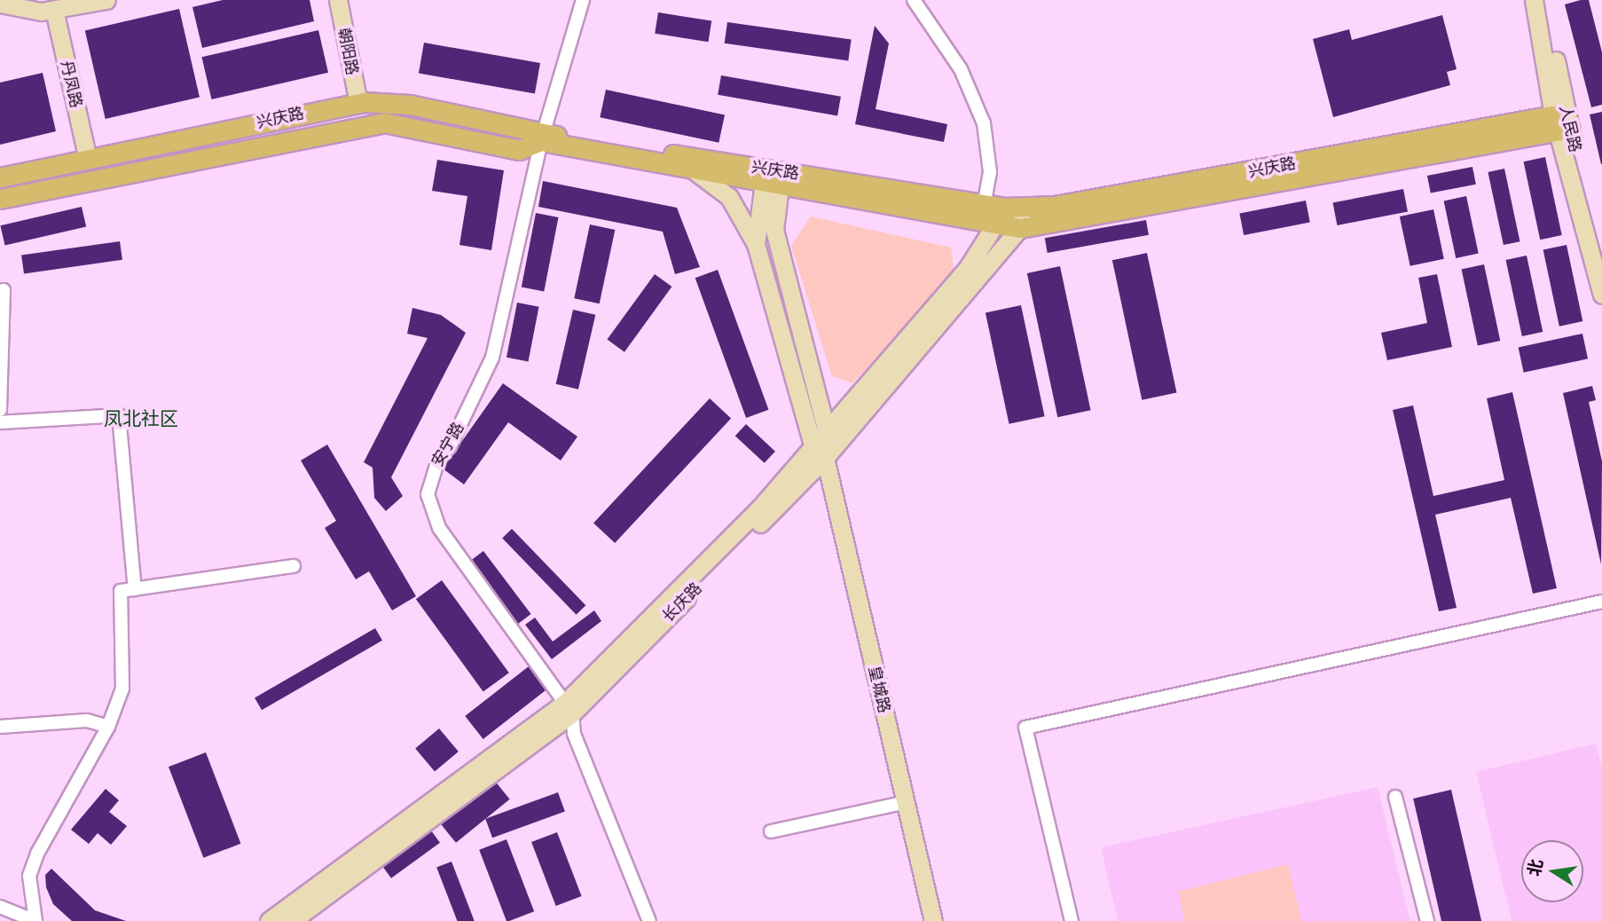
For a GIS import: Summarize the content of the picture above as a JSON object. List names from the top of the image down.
{
  "streets": {
    "main road": [
      "朝阳路",
      "丹凤路",
      "兴庆路",
      "人民路",
      "长庆路",
      "皇城路"
    ],
    "street": ["安宁路"]
  },
  "crossings": [
    ["朝阳路", "兴庆路"],
    ["丹凤路", "兴庆路"],
    ["兴庆路", "人民路"],
    ["兴庆路", "安宁路"],
    ["兴庆路", "长庆路"],
    ["兴庆路", "皇城路"],
    ["安宁路", "长庆路"],
    ["长庆路", "皇城路"]
  ],
  "districts": ["凤北社区"],
  "north": "left"
}
